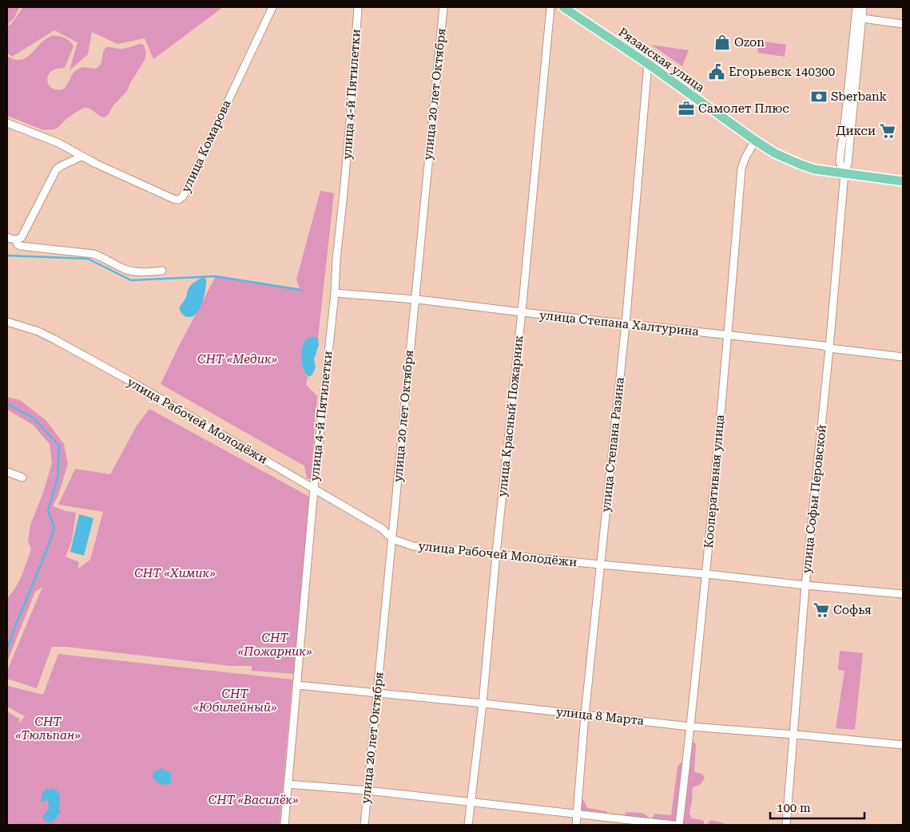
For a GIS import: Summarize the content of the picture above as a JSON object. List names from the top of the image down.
{
  "streets": {
    "main road": ["Рязанская улица"],
    "street": [
      "улица 4-й Пятилетки",
      "улица 20 лет Октября",
      "улица Комарова",
      "улица Степана Халтурина",
      "улица Красный Пожарник",
      "улица Рабочей Молодёжи",
      "улица Степана Разина",
      "Кооперативная улица",
      "улица Софьи Перовской",
      "улица 8 Марта"
    ]
  },
  "crossings": [
    ["Рязанская улица", "улица Степана Разина"],
    ["Рязанская улица", "Кооперативная улица"],
    ["Рязанская улица", "улица Софьи Перовской"],
    ["улица 4-й Пятилетки", "улица Степана Халтурина"],
    ["улица 4-й Пятилетки", "улица Рабочей Молодёжи"],
    ["улица 4-й Пятилетки", "улица 8 Марта"],
    ["улица 20 лет Октября", "улица Степана Халтурина"],
    ["улица 20 лет Октября", "улица Рабочей Молодёжи"],
    ["улица 20 лет Октября", "улица 8 Марта"],
    ["улица Степана Халтурина", "улица Красный Пожарник"],
    ["улица Степана Халтурина", "улица Степана Разина"],
    ["улица Степана Халтурина", "Кооперативная улица"],
    ["улица Степана Халтурина", "улица Софьи Перовской"],
    ["улица Красный Пожарник", "улица Рабочей Молодёжи"],
    ["улица Красный Пожарник", "улица 8 Марта"],
    ["улица Рабочей Молодёжи", "улица Степана Разина"],
    ["улица Рабочей Молодёжи", "Кооперативная улица"],
    ["улица Рабочей Молодёжи", "улица Софьи Перовской"],
    ["улица Степана Разина", "улица 8 Марта"],
    ["Кооперативная улица", "улица 8 Марта"],
    ["улица Софьи Перовской", "улица 8 Марта"]
  ],
  "parks": [
    "СНТ «Медик»",
    "СНТ «Химик»",
    "СНТ «Пожарник»",
    "СНТ «Юбилейный»",
    "СНТ «Тюльпан»",
    "СНТ «Василёк»"
  ],
  "places": {
    "shop": ["Ozon"],
    "public building": ["Егорьевск 140300"],
    "bank": ["Sberbank"],
    "office": ["Самолет Плюс"],
    "supermarket": ["Дикси", "Софья"]
  },
  "scale_bar": "100 m"
}
